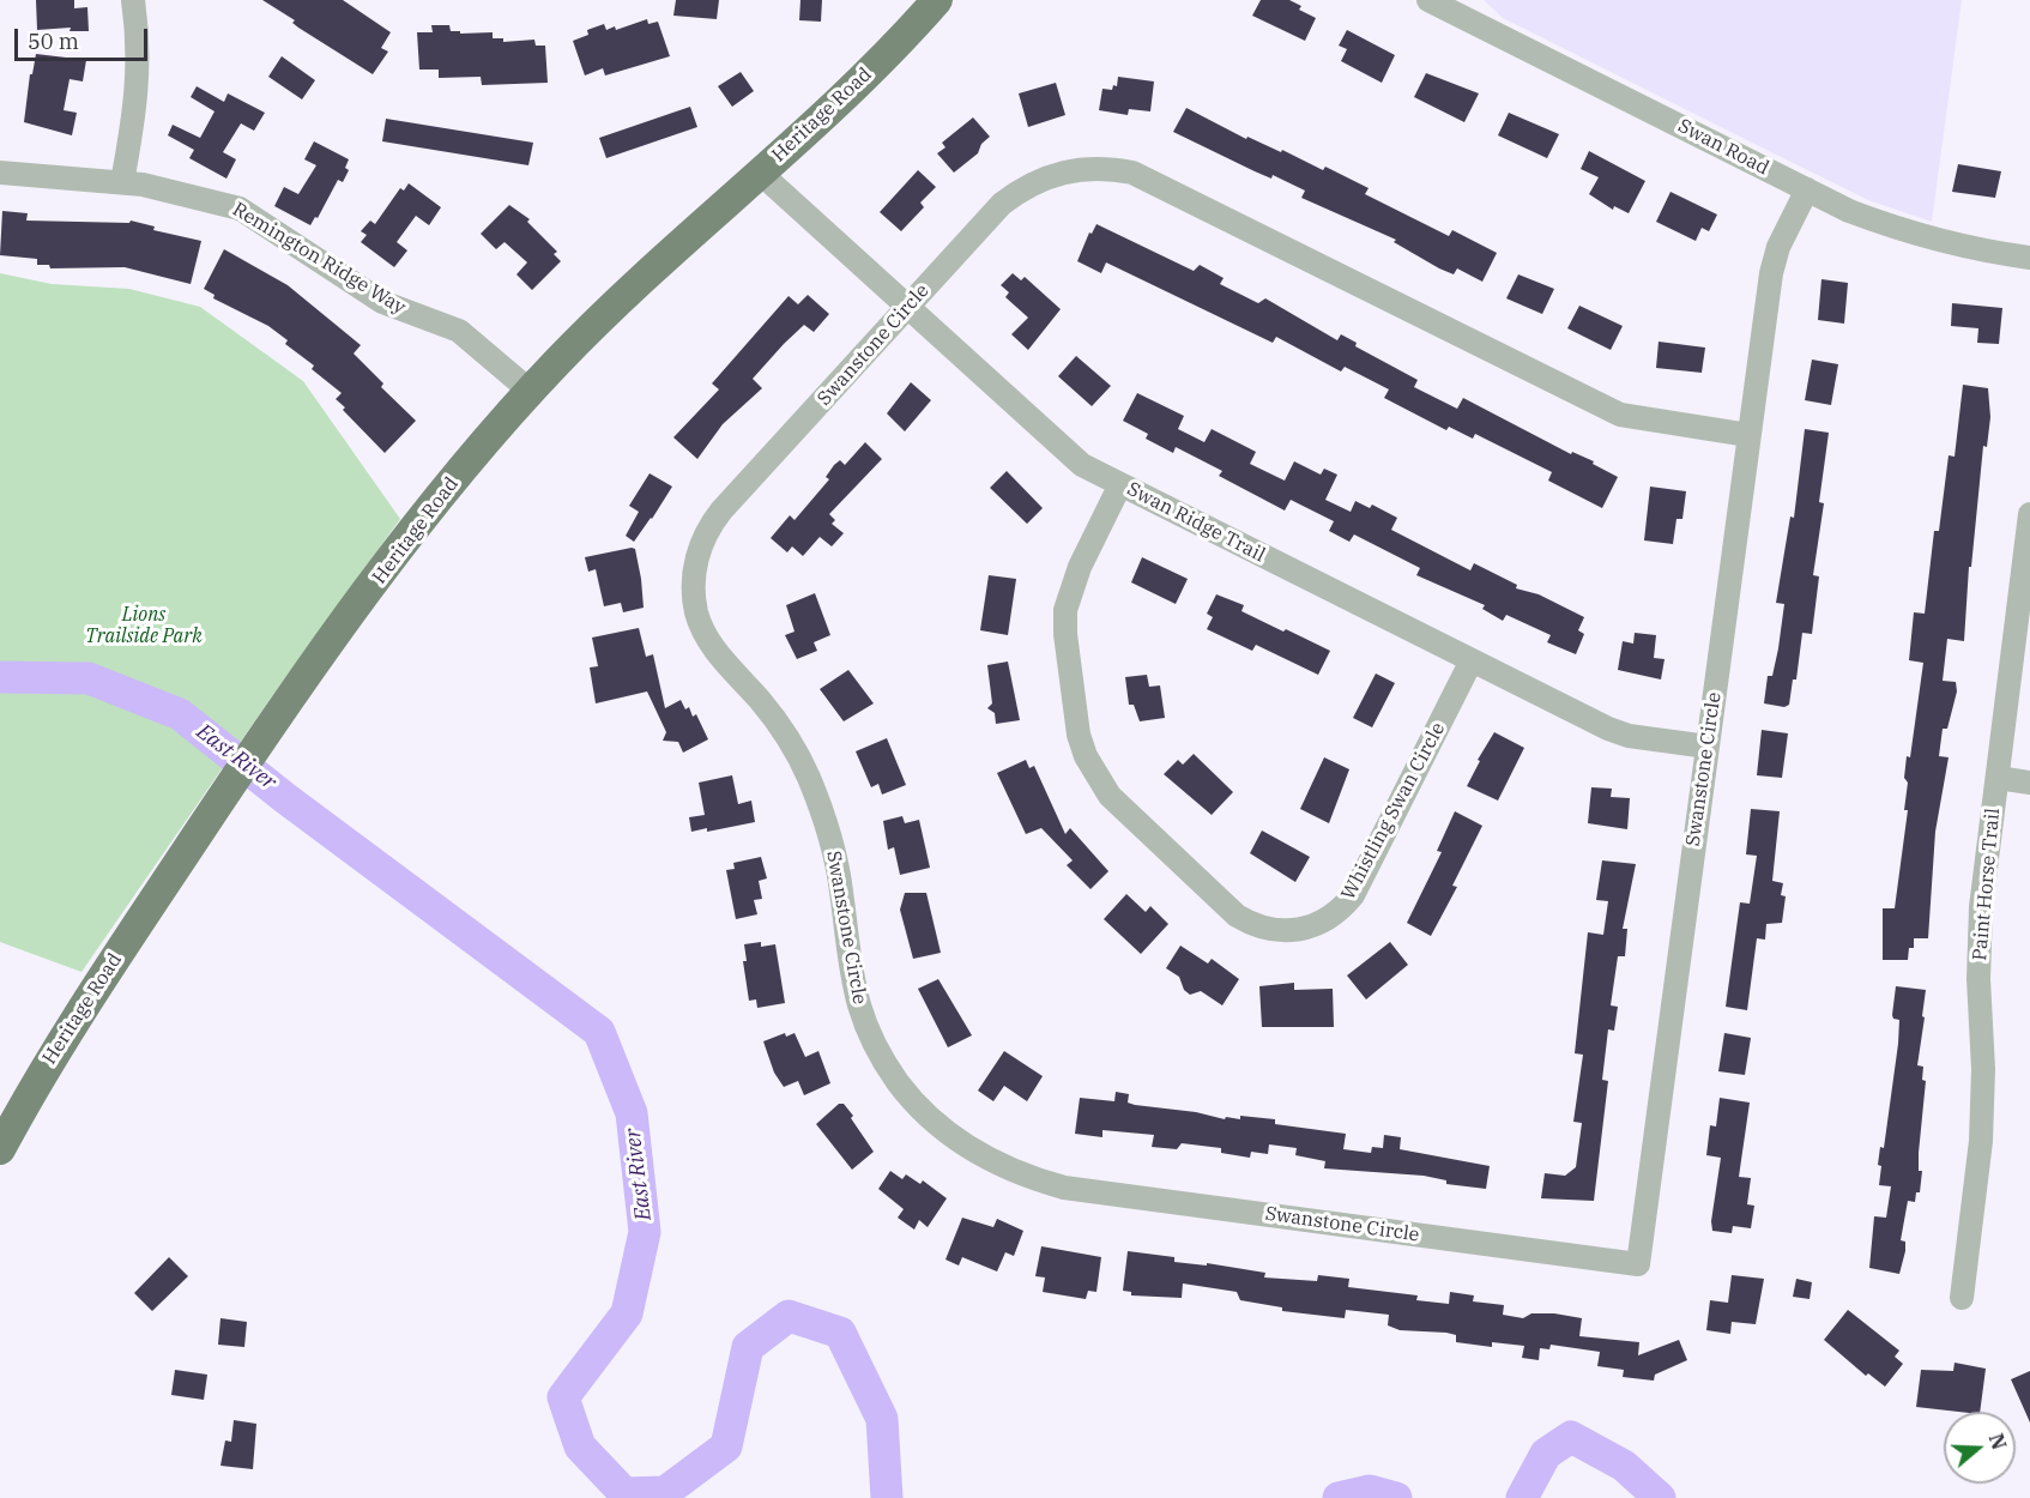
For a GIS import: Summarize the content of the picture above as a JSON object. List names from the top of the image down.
{
  "streets": {
    "main road": ["Heritage Road"],
    "street": [
      "Swan Road",
      "Remington Ridge Way",
      "Swanstone Circle",
      "Swan Ridge Trail",
      "Whistling Swan Circle",
      "Paint Horse Trail"
    ]
  },
  "crossings": [
    ["Heritage Road", "Remington Ridge Way"],
    ["Heritage Road", "Swan Ridge Trail"],
    ["Swan Road", "Swanstone Circle"],
    ["Swanstone Circle", "Swan Ridge Trail"],
    ["Swan Ridge Trail", "Whistling Swan Circle"]
  ],
  "water": ["East River"],
  "parks": ["Lions Trailside Park"],
  "scale_bar": "50 m",
  "north": "right"
}
